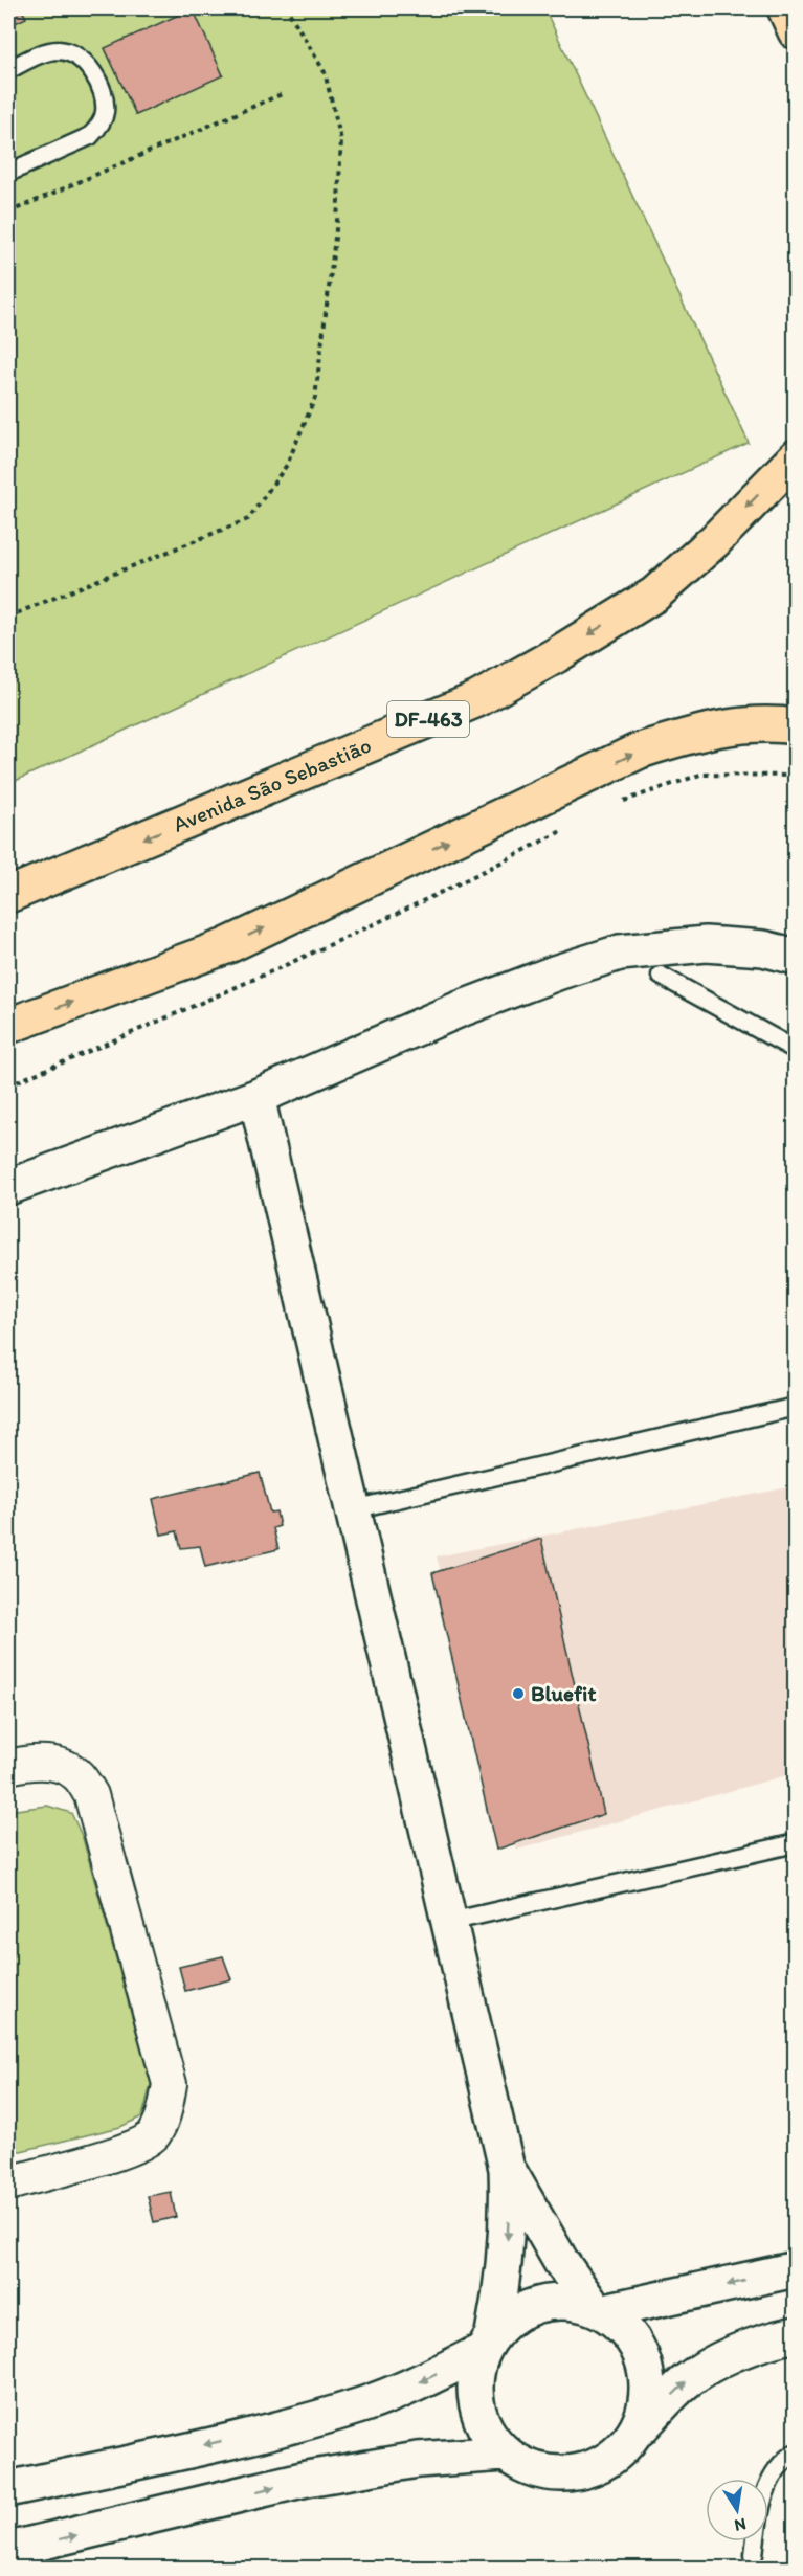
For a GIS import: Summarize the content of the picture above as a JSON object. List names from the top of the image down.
{
  "streets": {
    "main road": ["DF-463", "Avenida São Sebastião"]
  },
  "places": ["Bluefit"],
  "north": "bottom"
}
